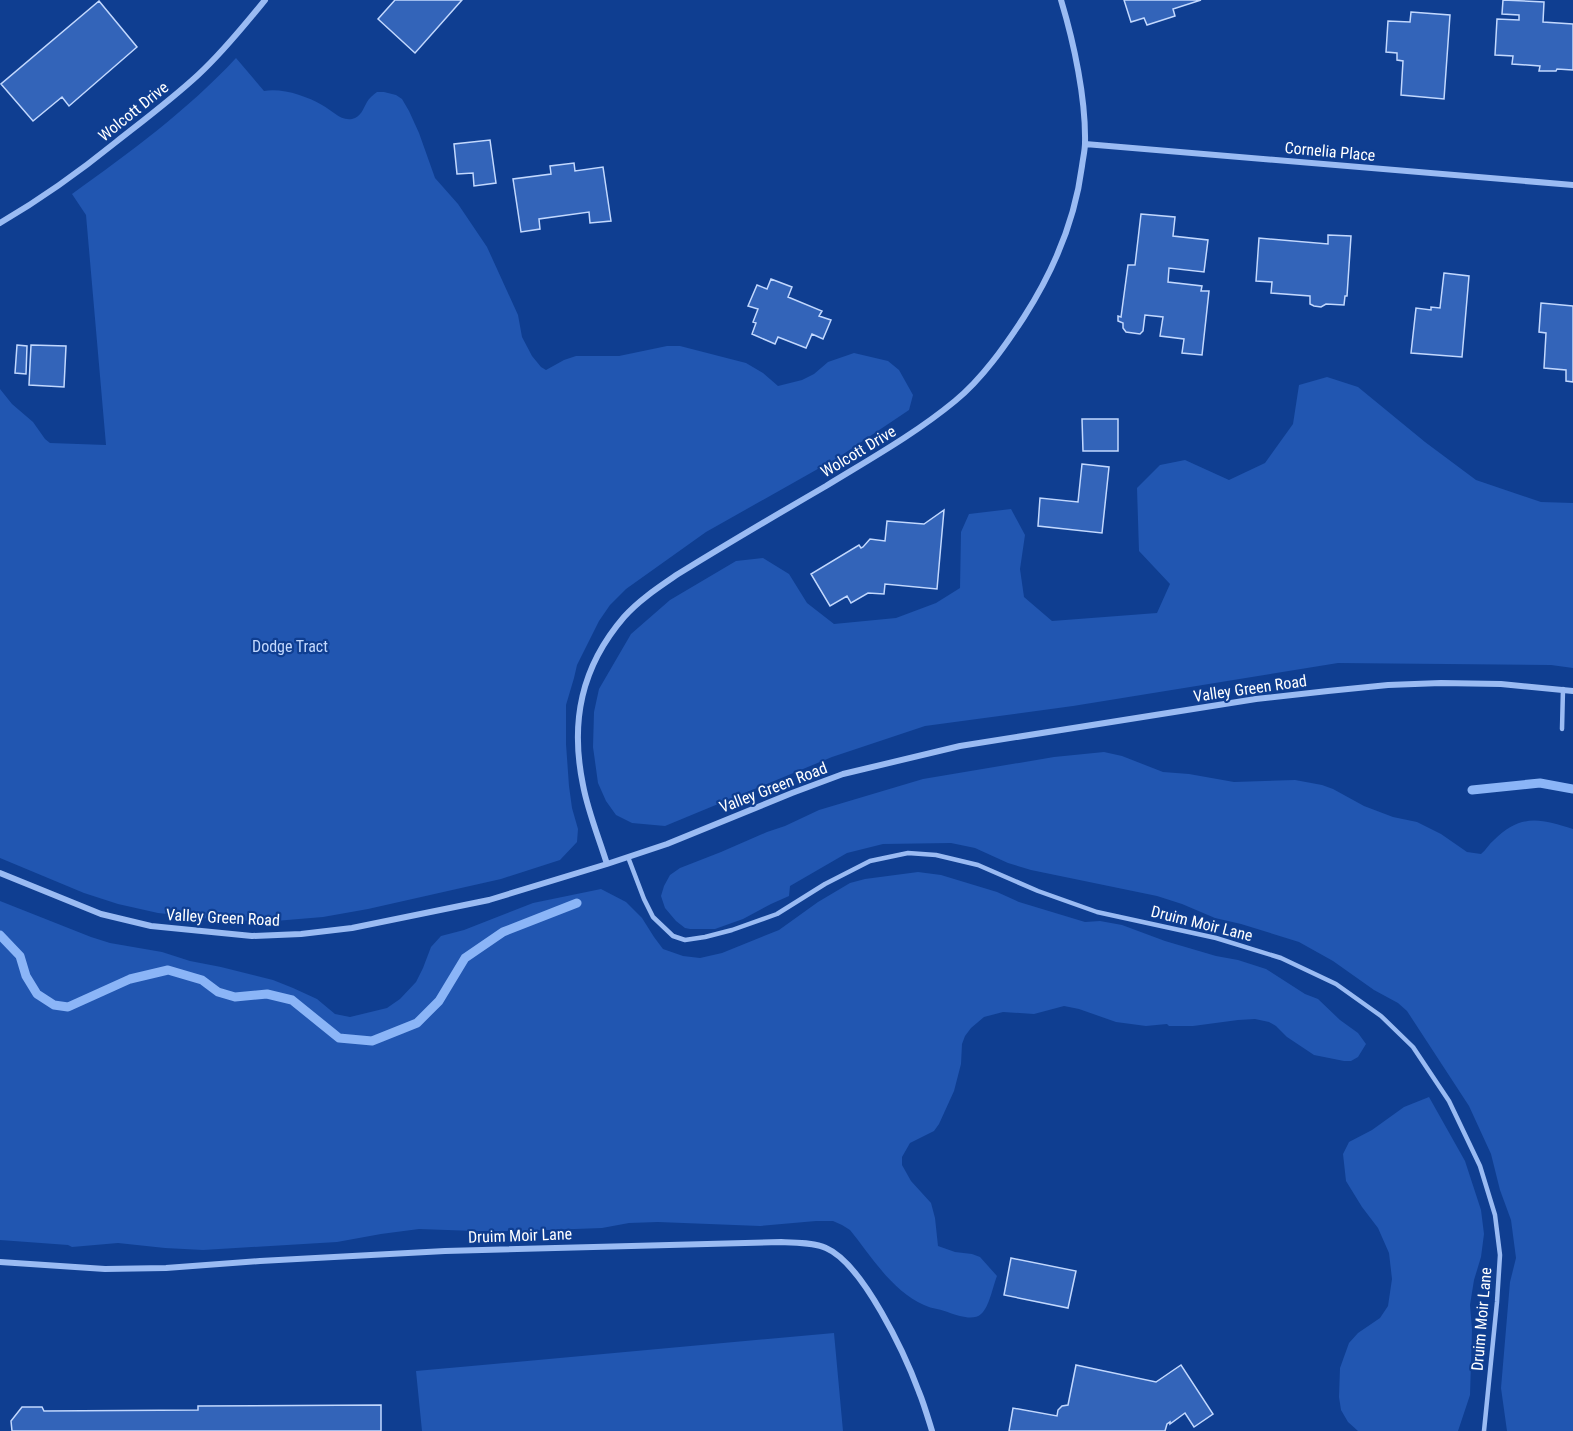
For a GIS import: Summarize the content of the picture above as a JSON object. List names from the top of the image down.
{
  "streets": {
    "street": [
      "Wolcott Drive",
      "Cornelia Place",
      "Valley Green Road",
      "Druim Moir Lane"
    ]
  },
  "crossings": [
    ["Wolcott Drive", "Cornelia Place"],
    ["Wolcott Drive", "Valley Green Road"],
    ["Valley Green Road", "Druim Moir Lane"]
  ],
  "parks": ["Dodge Tract"]
}
